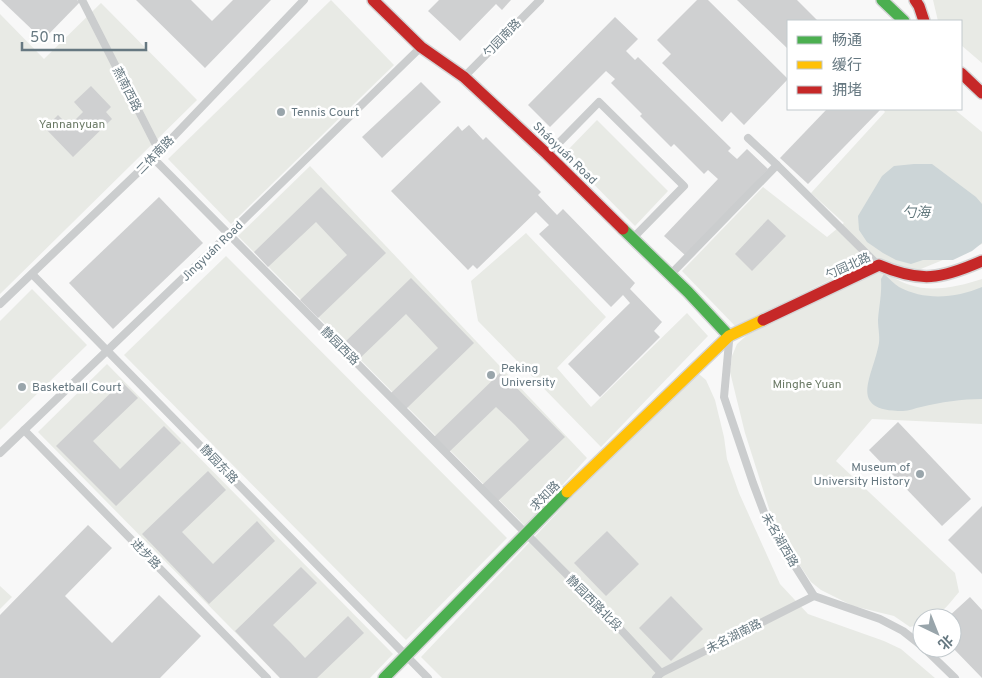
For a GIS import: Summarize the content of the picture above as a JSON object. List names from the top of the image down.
{
  "streets": {
    "street": ["Sháoyuán Road", "勺园北路", "求知路"],
    "lane": [
      "勺园南路",
      "燕南西路",
      "二体南路",
      "Jìngyuán Road",
      "静园西路",
      "静园东路",
      "未名湖西路",
      "进步路",
      "静园西路北段",
      "未名湖南路"
    ]
  },
  "crossings": [
    ["勺园南路", "Sháoyuán Road"],
    ["燕南西路", "二体南路"],
    ["燕南西路", "静园西路"],
    ["Sháoyuán Road", "Jìngyuán Road"],
    ["Sháoyuán Road", "勺园北路"],
    ["Sháoyuán Road", "求知路"],
    ["Sháoyuán Road", "未名湖西路"],
    ["二体南路", "静园西路"],
    ["二体南路", "静园东路"],
    ["Jìngyuán Road", "静园西路"],
    ["Jìngyuán Road", "静园东路"],
    ["Jìngyuán Road", "进步路"],
    ["勺园北路", "求知路"],
    ["勺园北路", "未名湖西路"],
    ["静园西路", "求知路"],
    ["静园西路", "静园西路北段"],
    ["静园东路", "求知路"],
    ["求知路", "未名湖西路"],
    ["求知路", "静园西路北段"],
    ["未名湖西路", "未名湖南路"],
    ["静园西路北段", "未名湖南路"]
  ],
  "water": ["勺海"],
  "parks": ["Yannanyuan", "Minghe Yuan"],
  "places": [
    "Tennis Court",
    "Peking University",
    "Basketball Court",
    "Museum of University History"
  ],
  "legend": ["畅通", "缓行", "拥堵"],
  "scale_bar": "50 m",
  "north": "bottom right"
}
